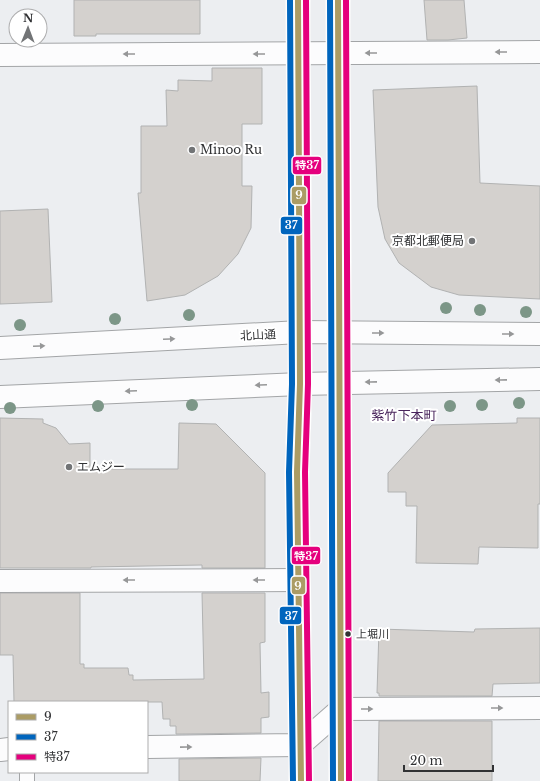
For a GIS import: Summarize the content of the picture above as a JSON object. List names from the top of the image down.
{
  "streets": {
    "street": ["北山通"]
  },
  "districts": ["紫竹下本町"],
  "places": [
    "Minoo Ru",
    "京都北郵便局",
    "エムジー",
    "上堀川"
  ],
  "lines": ["transit line 9", "transit line 37", "transit line 特37"],
  "legend": ["9", "37", "特37"],
  "scale_bar": "20 m",
  "north": "top"
}
